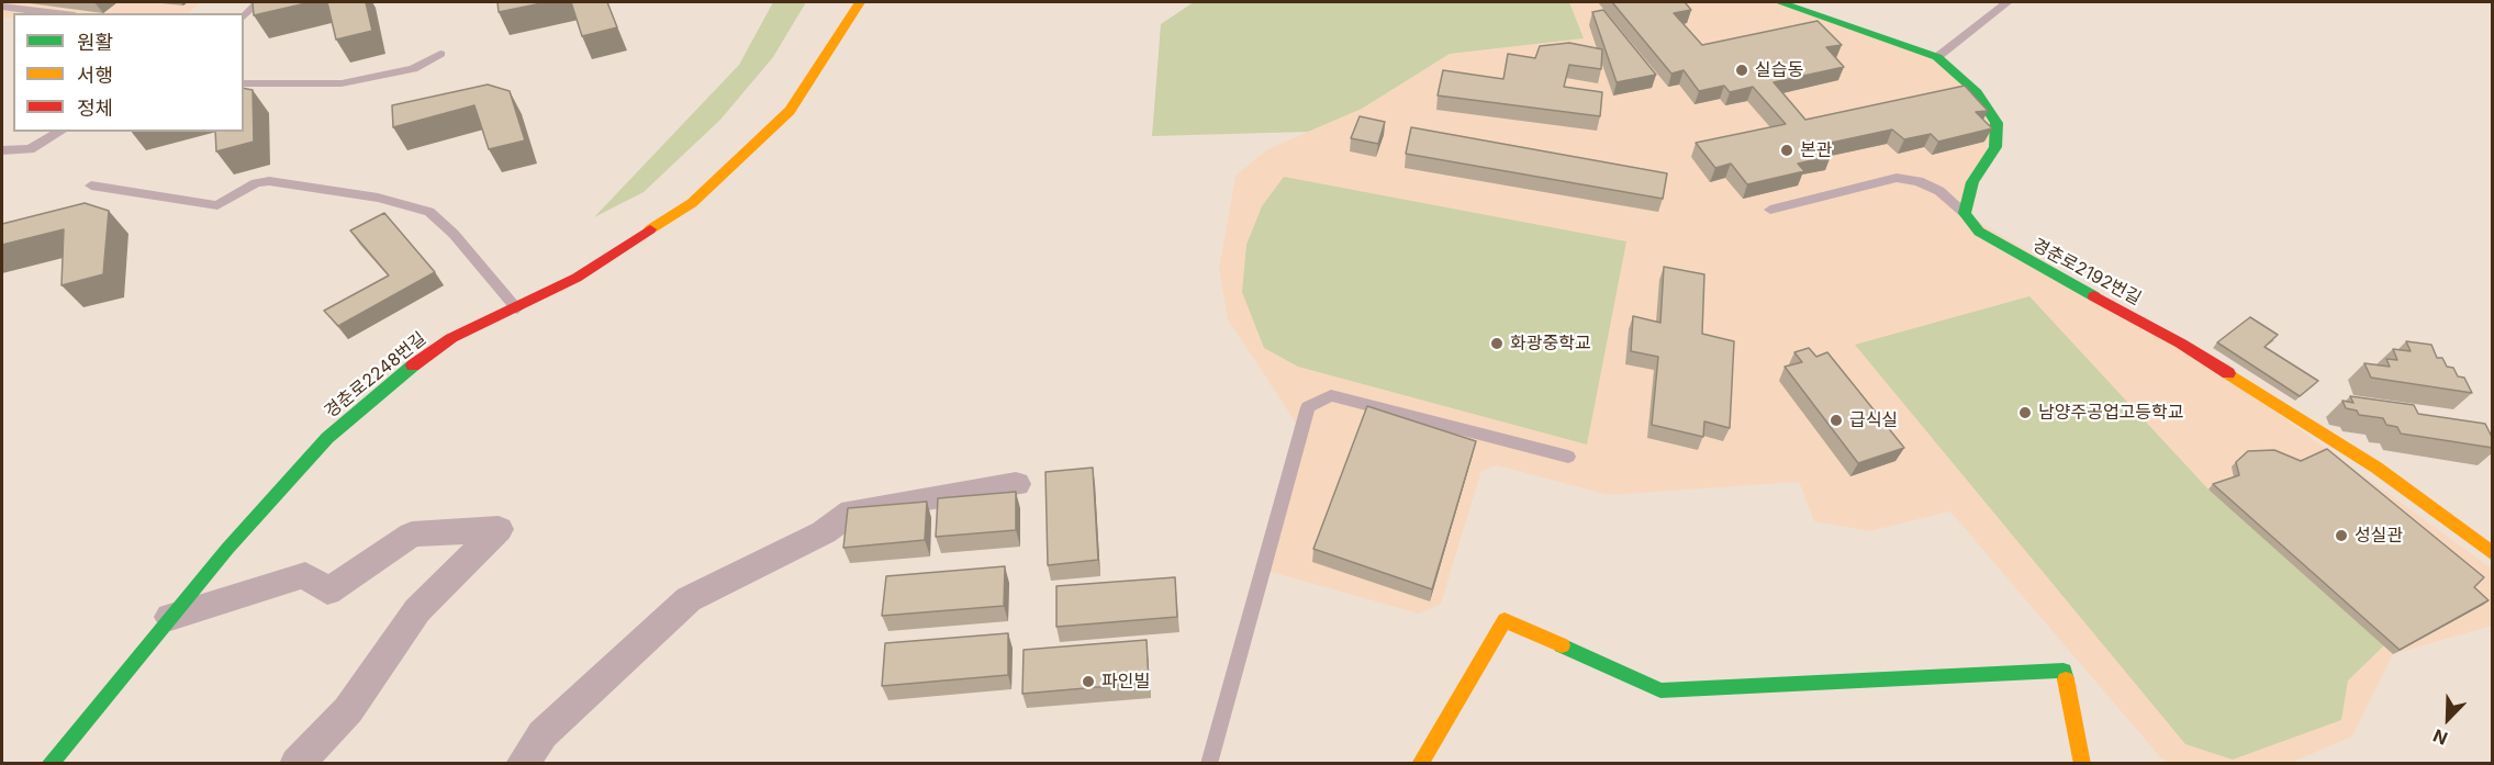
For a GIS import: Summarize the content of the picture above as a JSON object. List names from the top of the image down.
{
  "streets": {
    "street": ["경춘로2192번길", "경춘로2248번길"]
  },
  "places": [
    "실습동",
    "본관",
    "화광중학교",
    "남양주공업고등학교",
    "급식실",
    "성실관",
    "파인빌"
  ],
  "legend": ["원활", "서행", "정체"],
  "north": "bottom left"
}
